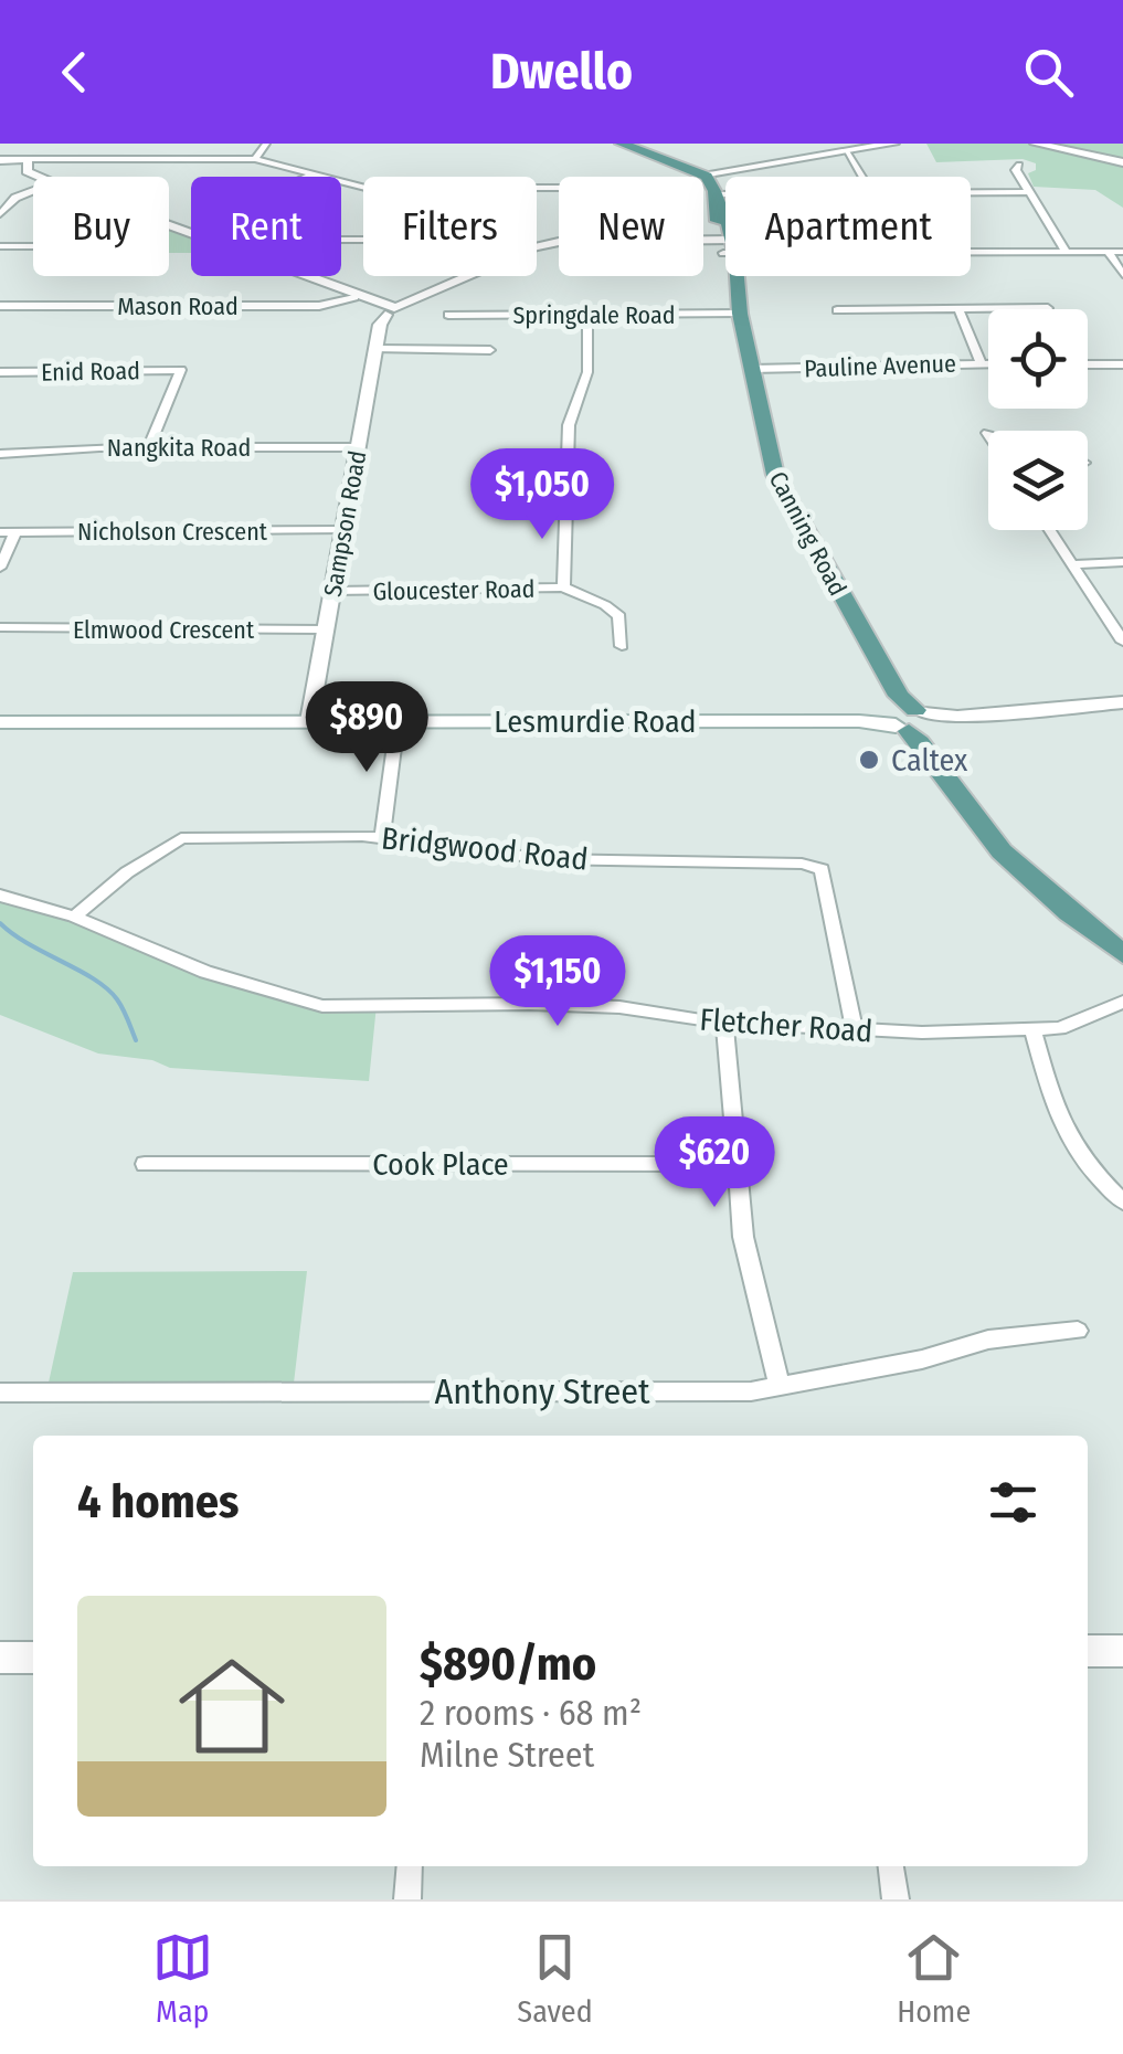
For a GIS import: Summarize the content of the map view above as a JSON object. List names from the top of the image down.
{
  "streets": {
    "main road": ["Canning Road", "Lesmurdie Road"],
    "street": [
      "Mason Road",
      "Springdale Road",
      "Pauline Avenue",
      "Enid Road",
      "Nangkita Road",
      "Sampson Road",
      "Nicholson Crescent",
      "Gloucester Road",
      "Elmwood Crescent",
      "Bridgwood Road",
      "Fletcher Road",
      "Cook Place",
      "Anthony Street"
    ]
  },
  "crossings": [
    ["Springdale Road", "Canning Road"],
    ["Springdale Road", "Gloucester Road"],
    ["Pauline Avenue", "Canning Road"],
    ["Enid Road", "Nangkita Road"],
    ["Nangkita Road", "Sampson Road"],
    ["Sampson Road", "Nicholson Crescent"],
    ["Sampson Road", "Gloucester Road"],
    ["Sampson Road", "Elmwood Crescent"],
    ["Sampson Road", "Lesmurdie Road"],
    ["Canning Road", "Lesmurdie Road"],
    ["Bridgwood Road", "Fletcher Road"]
  ],
  "places": ["Caltex"],
  "page": {
    "header": "Dwello",
    "chip": [
      "Buy",
      "Rent",
      "Filters",
      "New",
      "Apartment"
    ],
    "price": [
      "$1,050",
      "$890",
      "$1,150",
      "$620"
    ],
    "heading": "4 homes",
    "list": [
      {
        "name": "$890/mo",
        "note": "2 rooms · 68 m² · Milne Street"
      }
    ],
    "tabs": ["Map", "Saved", "Home"]
  }
}
